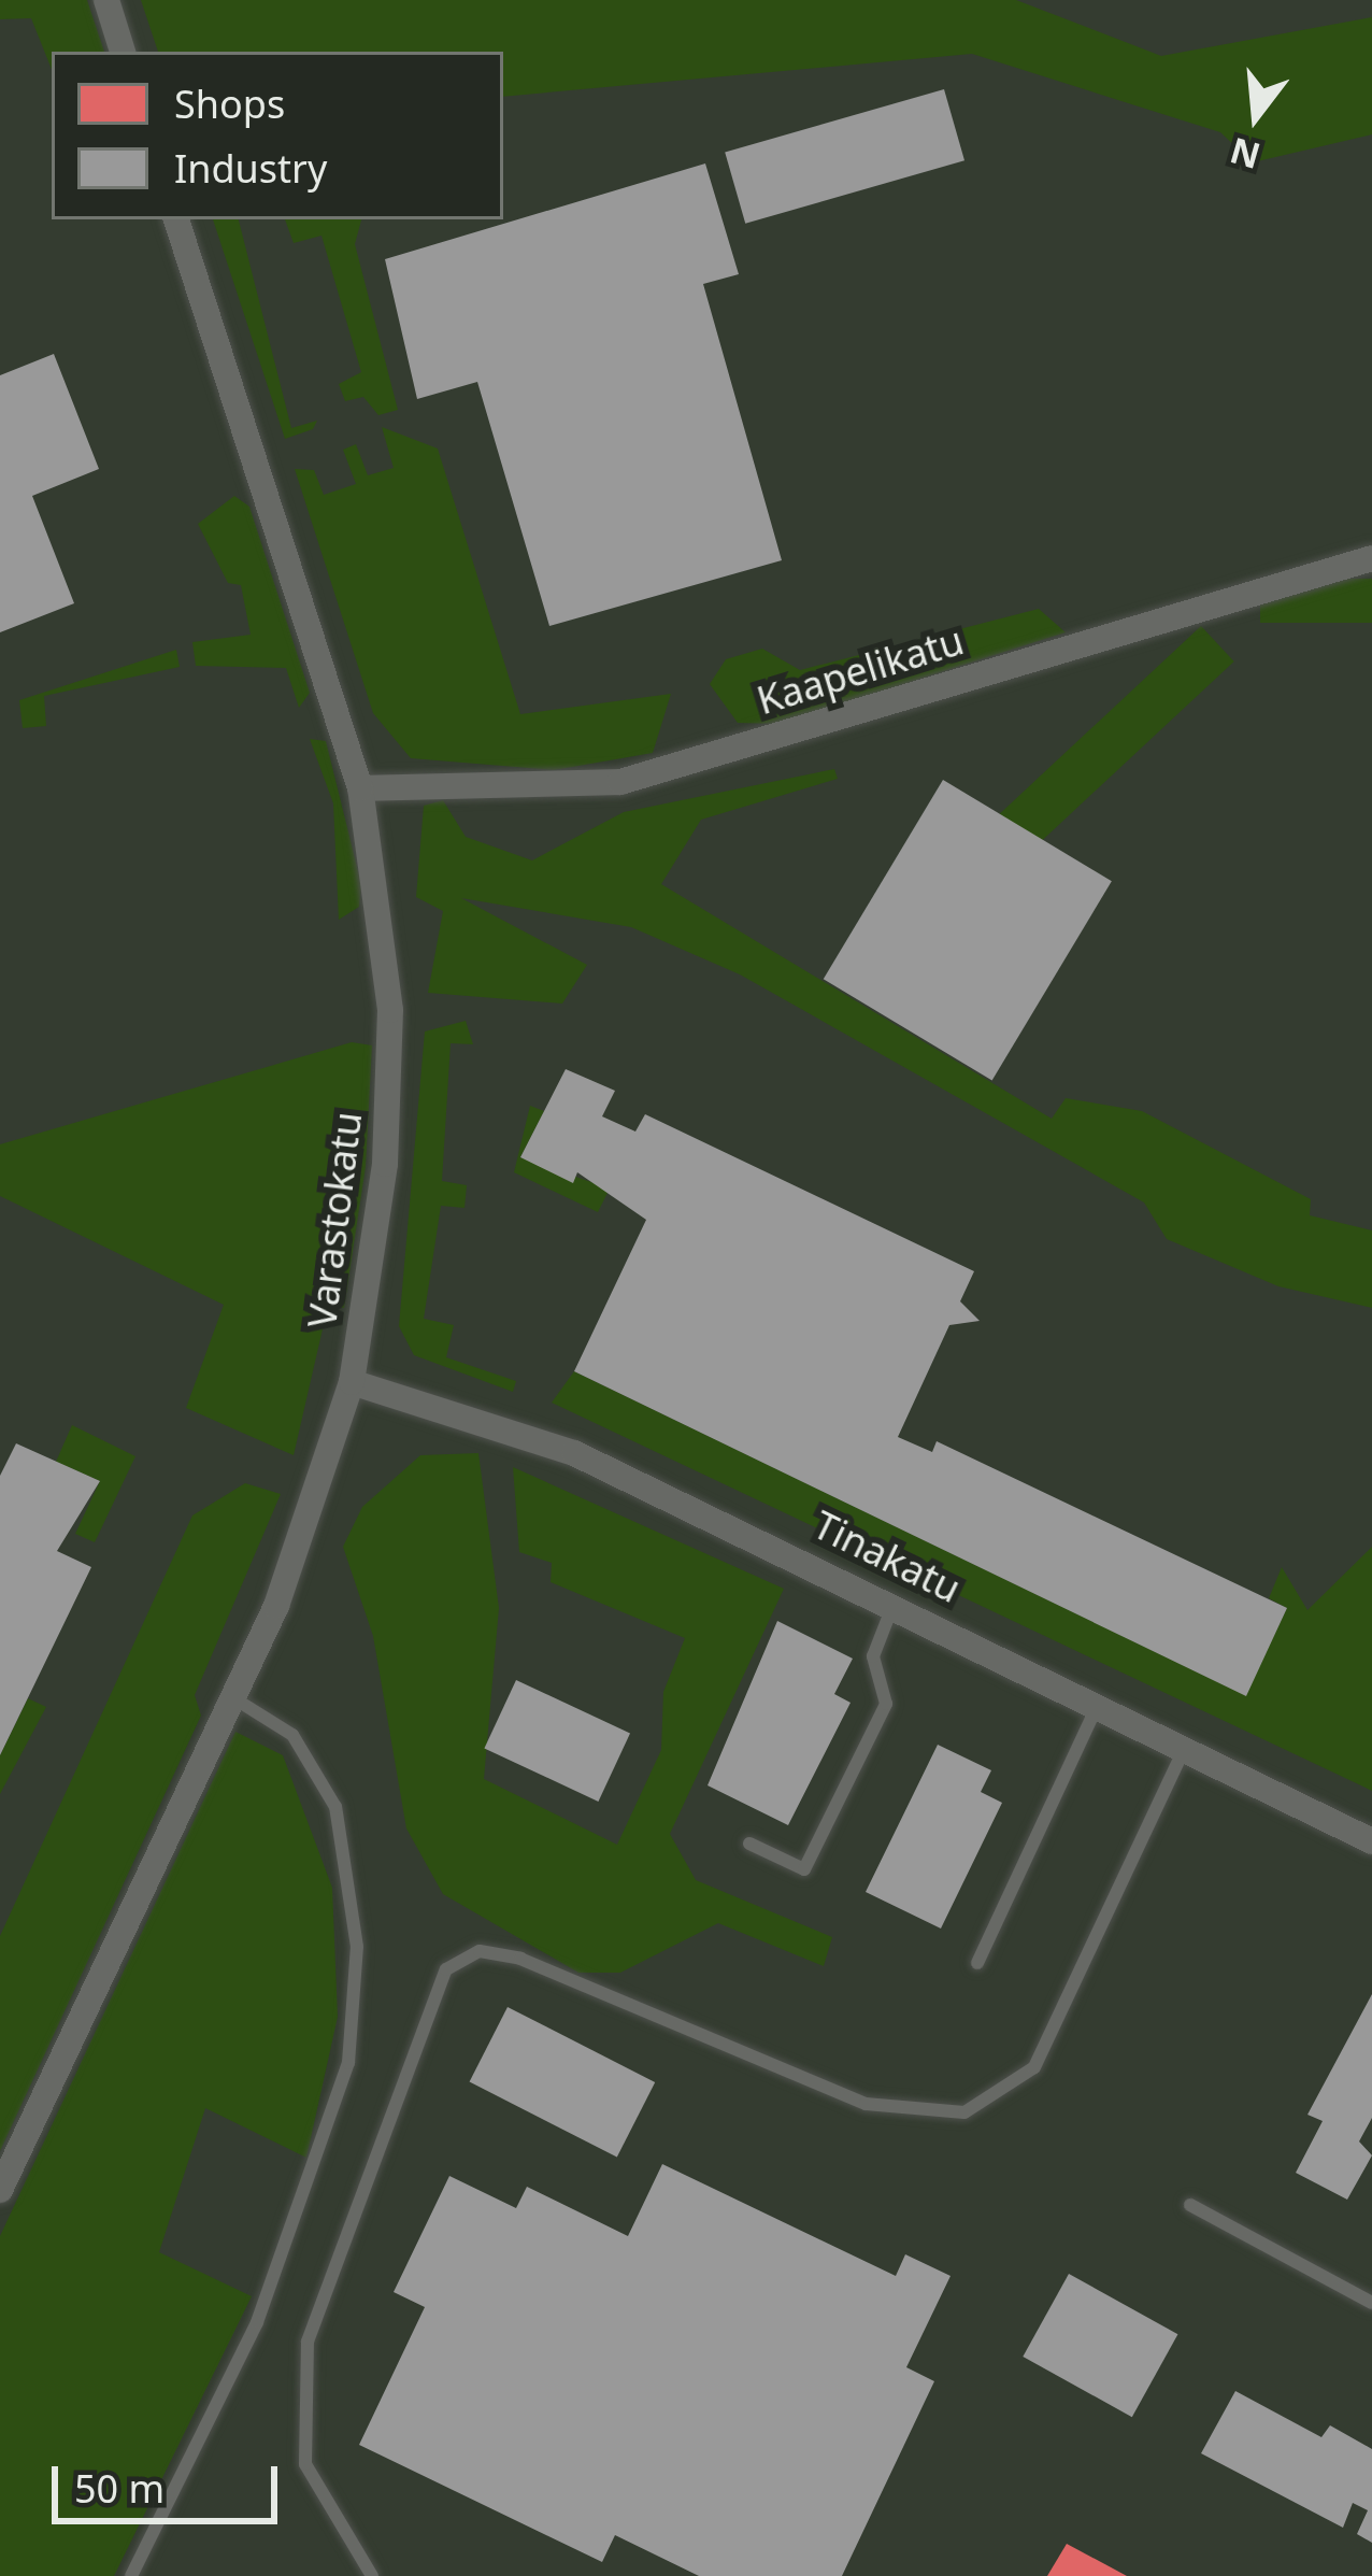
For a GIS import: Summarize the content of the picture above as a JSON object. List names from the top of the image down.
{
  "streets": {
    "street": ["Kaapelikatu", "Varastokatu", "Tinakatu"]
  },
  "crossings": [
    ["Kaapelikatu", "Varastokatu"],
    ["Varastokatu", "Tinakatu"]
  ],
  "legend": ["Shops", "Industry"],
  "scale_bar": "50 m",
  "north": "bottom"
}
